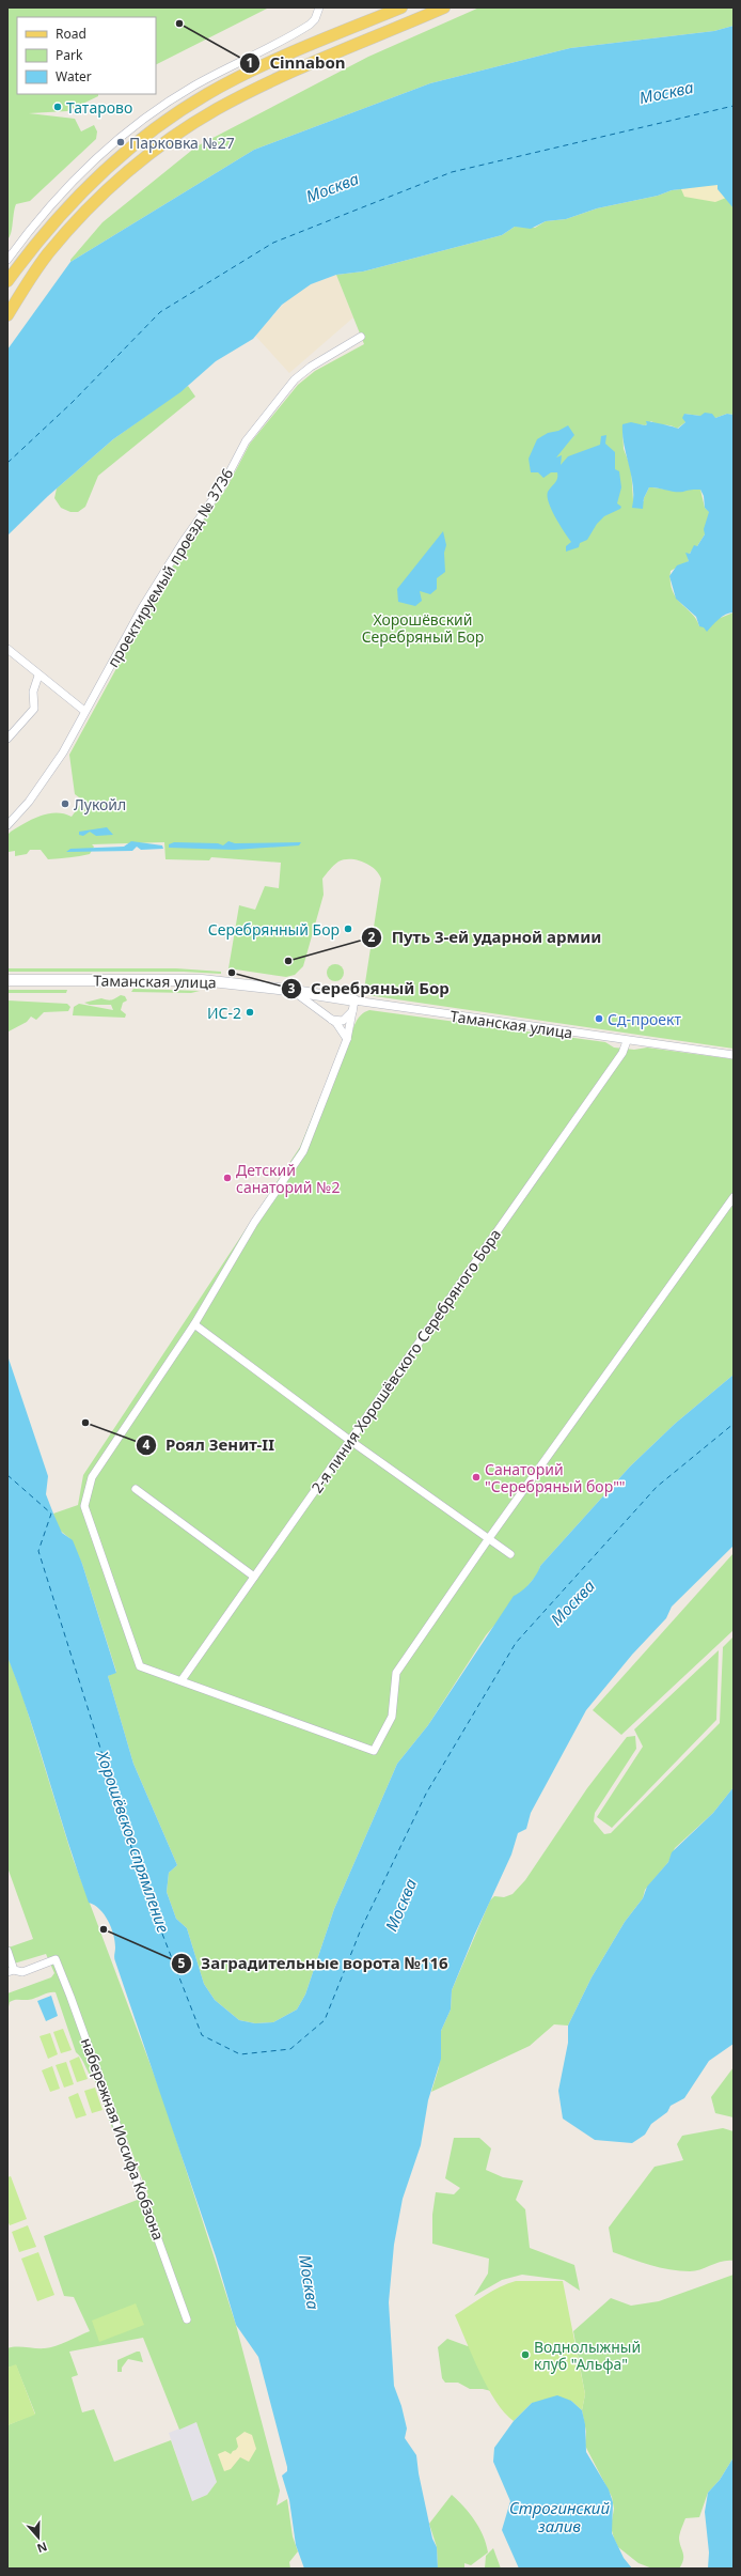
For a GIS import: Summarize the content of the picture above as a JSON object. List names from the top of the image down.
{
  "streets": {
    "street": [
      "проектируемый проезд № 3736",
      "Таманская улица",
      "2-я линия Хорошёвского Серебряного Бора",
      "набережная Иосифа Кобзона"
    ]
  },
  "crossings": [
    ["Таманская улица", "2-я линия Хорошёвского Серебряного Бора"]
  ],
  "water": ["Москва", "Хорошёвское спрямление", "Строгинский залив"],
  "parks": ["Хорошёвский Серебряный Бор"],
  "places": [
    "Cinnabon",
    "Татарово",
    "Парковка №27",
    "Лукойл",
    "Серебрянный Бор",
    "Путь 3-ей ударной армии",
    "Серебряный Бор",
    "ИС-2",
    "Сд-проект",
    "Детский санаторий №2",
    "Роял Зенит-II",
    "Санаторий \"Серебряный бор\"\"",
    "Заградительные ворота №116",
    "Воднолыжный клуб \"Альфа\""
  ],
  "legend": ["Road", "Park", "Water"],
  "north": "bottom"
}
